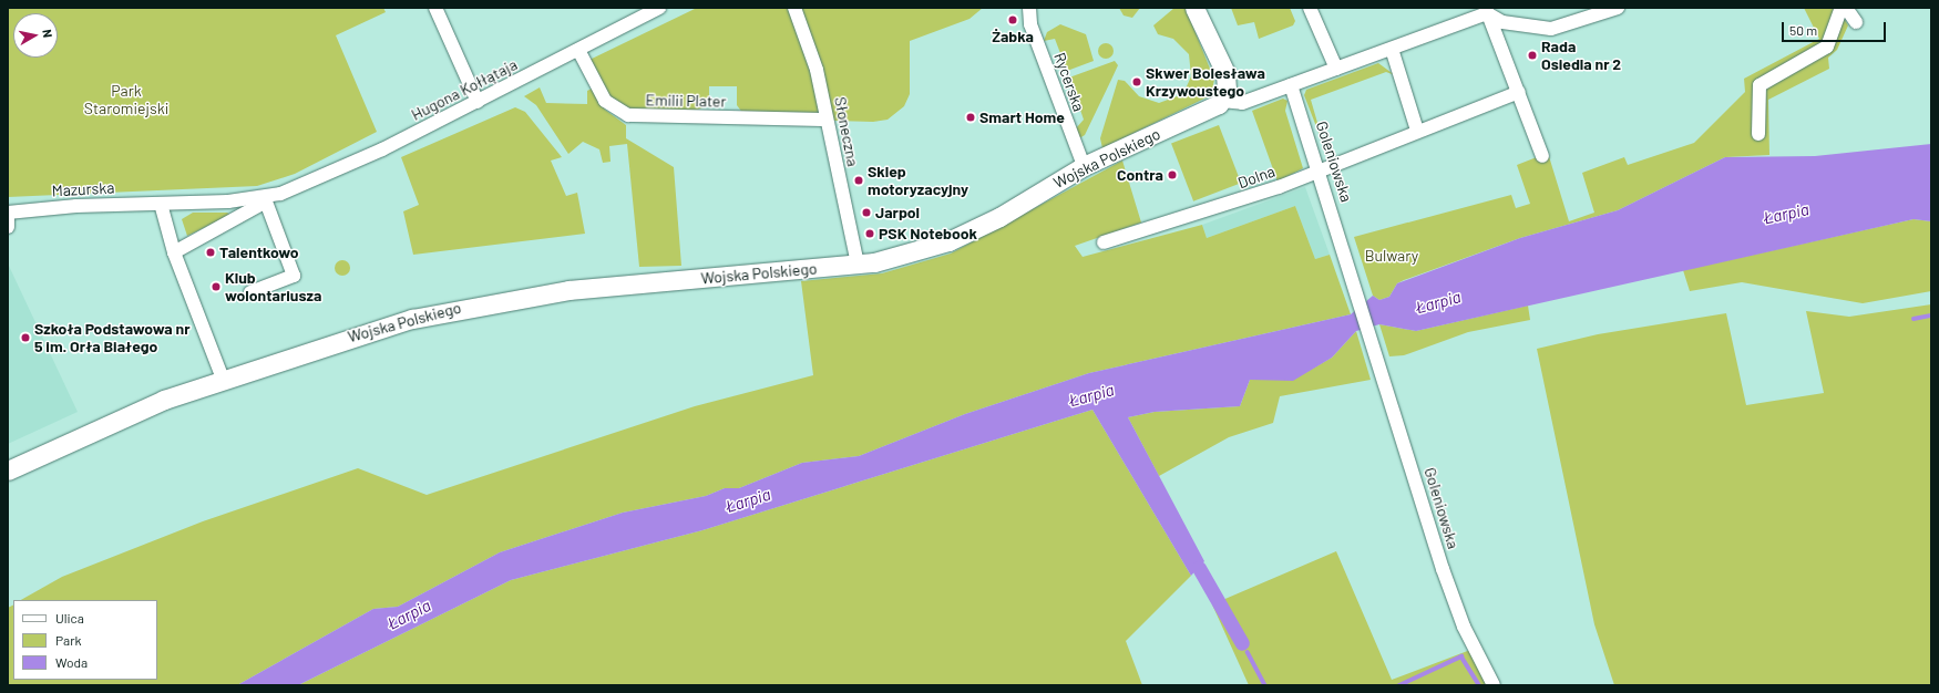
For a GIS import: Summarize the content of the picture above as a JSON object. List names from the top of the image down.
{
  "streets": {
    "street": [
      "Rycerska",
      "Hugona Kołłątaja",
      "Emilii Plater",
      "Słoneczna",
      "Wojska Polskiego",
      "Goleniowska",
      "Dolna",
      "Mazurska"
    ]
  },
  "crossings": [
    ["Rycerska", "Wojska Polskiego"],
    ["Hugona Kołłątaja", "Emilii Plater"],
    ["Hugona Kołłątaja", "Mazurska"],
    ["Emilii Plater", "Słoneczna"],
    ["Słoneczna", "Wojska Polskiego"],
    ["Goleniowska", "Dolna"]
  ],
  "water": ["Łarpia"],
  "parks": ["Park Staromiejski", "Bulwary"],
  "places": [
    "Żabka",
    "Rada Osiedla nr 2",
    "Skwer Bolesława Krzywoustego",
    "Smart Home",
    "Contra",
    "Sklep motoryzacyjny",
    "Jarpol",
    "PSK Notebook",
    "Talentkowo",
    "Klub wolontariusza",
    "Szkoła Podstawowa nr 5 im. Orła Białego"
  ],
  "legend": ["Ulica", "Park", "Woda"],
  "scale_bar": "50 m",
  "north": "right"
}
